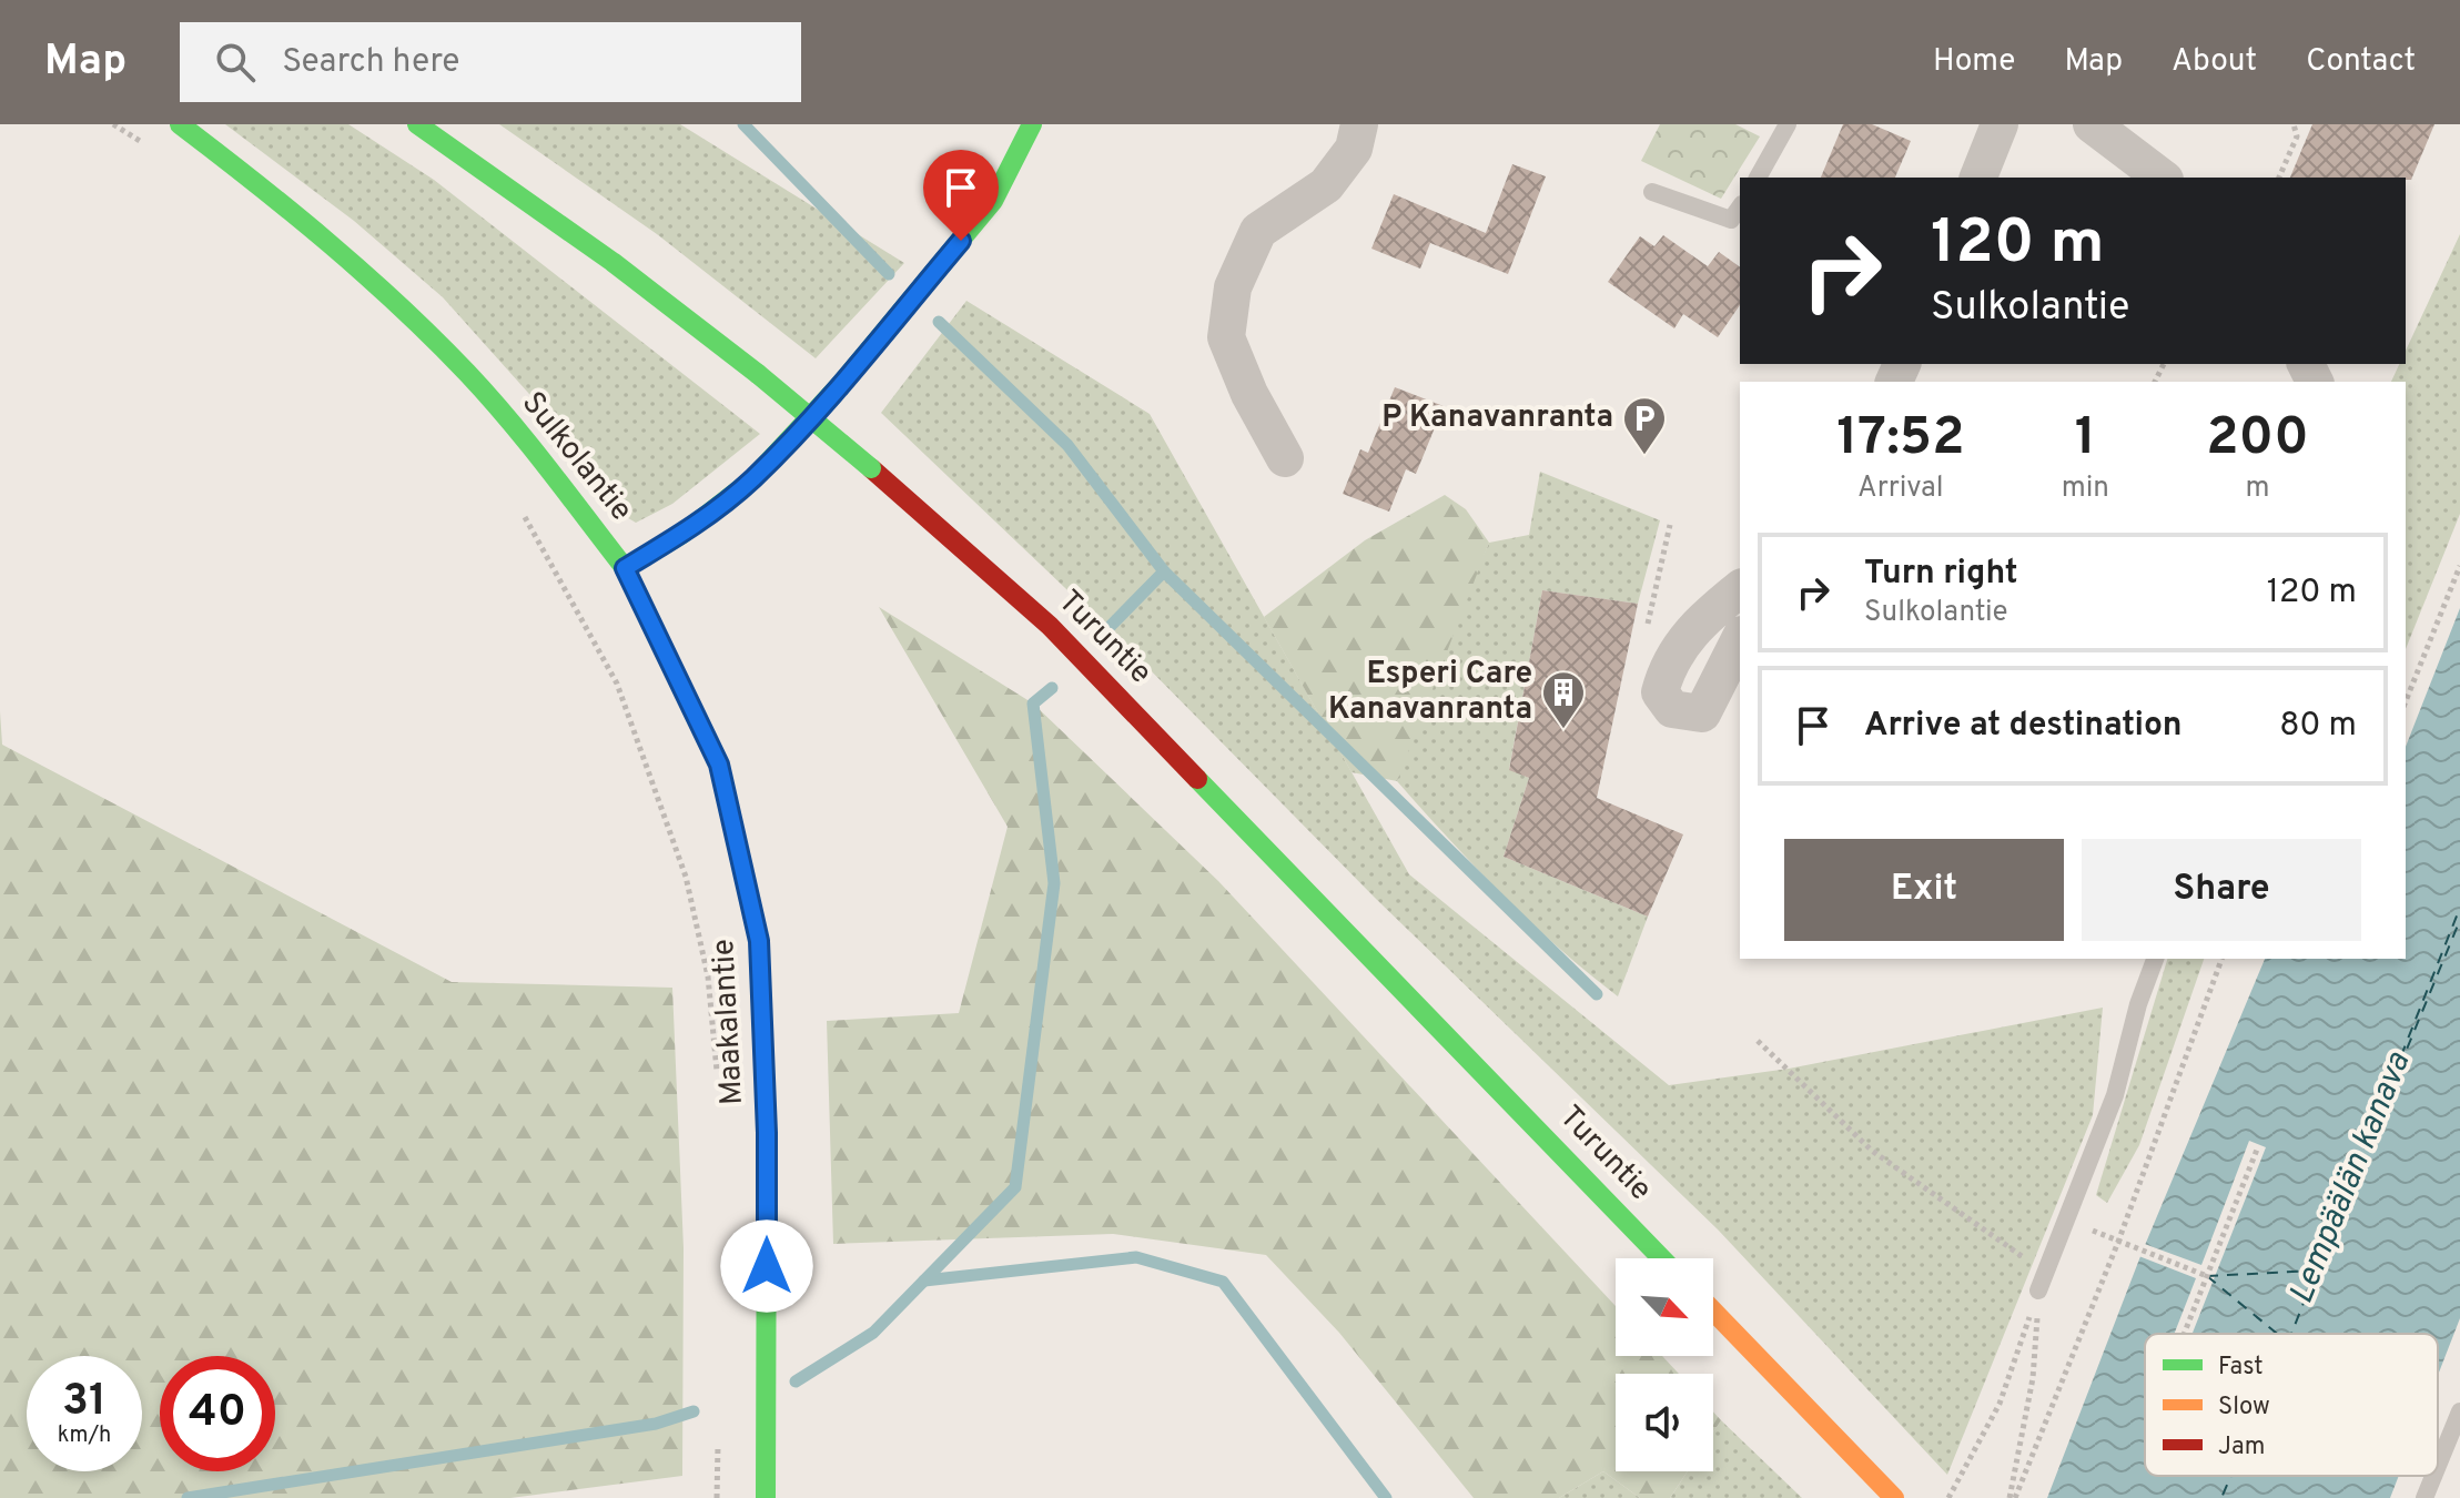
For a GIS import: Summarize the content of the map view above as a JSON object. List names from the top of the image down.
{
  "streets": {
    "street": ["Sulkolantie", "Turuntie", "Maakalantie"]
  },
  "crossings": [
    ["Sulkolantie", "Maakalantie"]
  ],
  "water": ["Lempäälän kanava"],
  "places": {
    "parking": ["P Kanavanranta"],
    "building": ["Esperi Care Kanavanranta"]
  },
  "legend": ["Fast", "Slow", "Jam"],
  "north": "bottom right",
  "page": {
    "header": "Map",
    "search": "Search here",
    "nav": [
      "Home",
      "Map",
      "About",
      "Contact"
    ],
    "turn": ["120 m", "Sulkolantie"],
    "eta": [
      "17:52",
      "Arrival",
      "1",
      "min",
      "200",
      "m"
    ],
    "list": [
      {
        "name": "Turn right",
        "note": "Sulkolantie",
        "value": "120 m"
      },
      {
        "name": "Arrive at destination",
        "value": "80 m"
      }
    ],
    "buttons": ["Exit", "Share"],
    "speed": "31 km/h",
    "limit": "40"
  }
}
